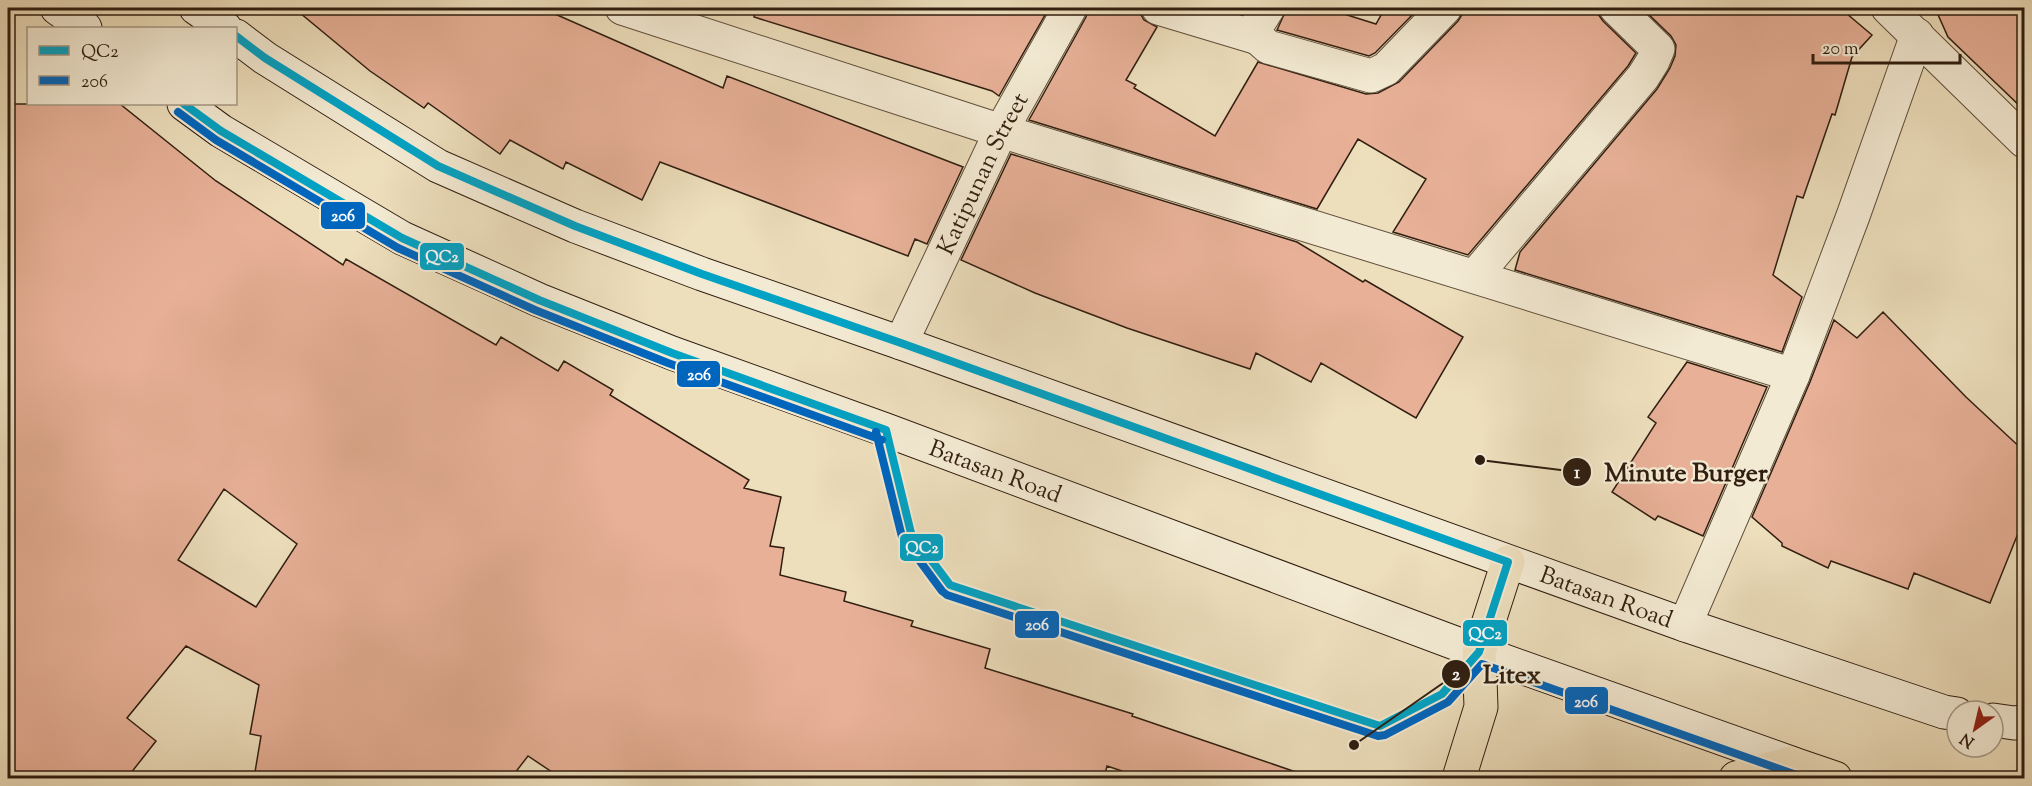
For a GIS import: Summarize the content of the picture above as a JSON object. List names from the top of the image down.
{
  "streets": {
    "main road": ["Katipunan Street", "Batasan Road"]
  },
  "crossings": [
    ["Katipunan Street", "Batasan Road"]
  ],
  "places": ["Minute Burger", "Litex"],
  "lines": ["transit line QC2", "transit line 206"],
  "legend": ["QC2", "206"],
  "scale_bar": "20 m",
  "north": "bottom left"
}
